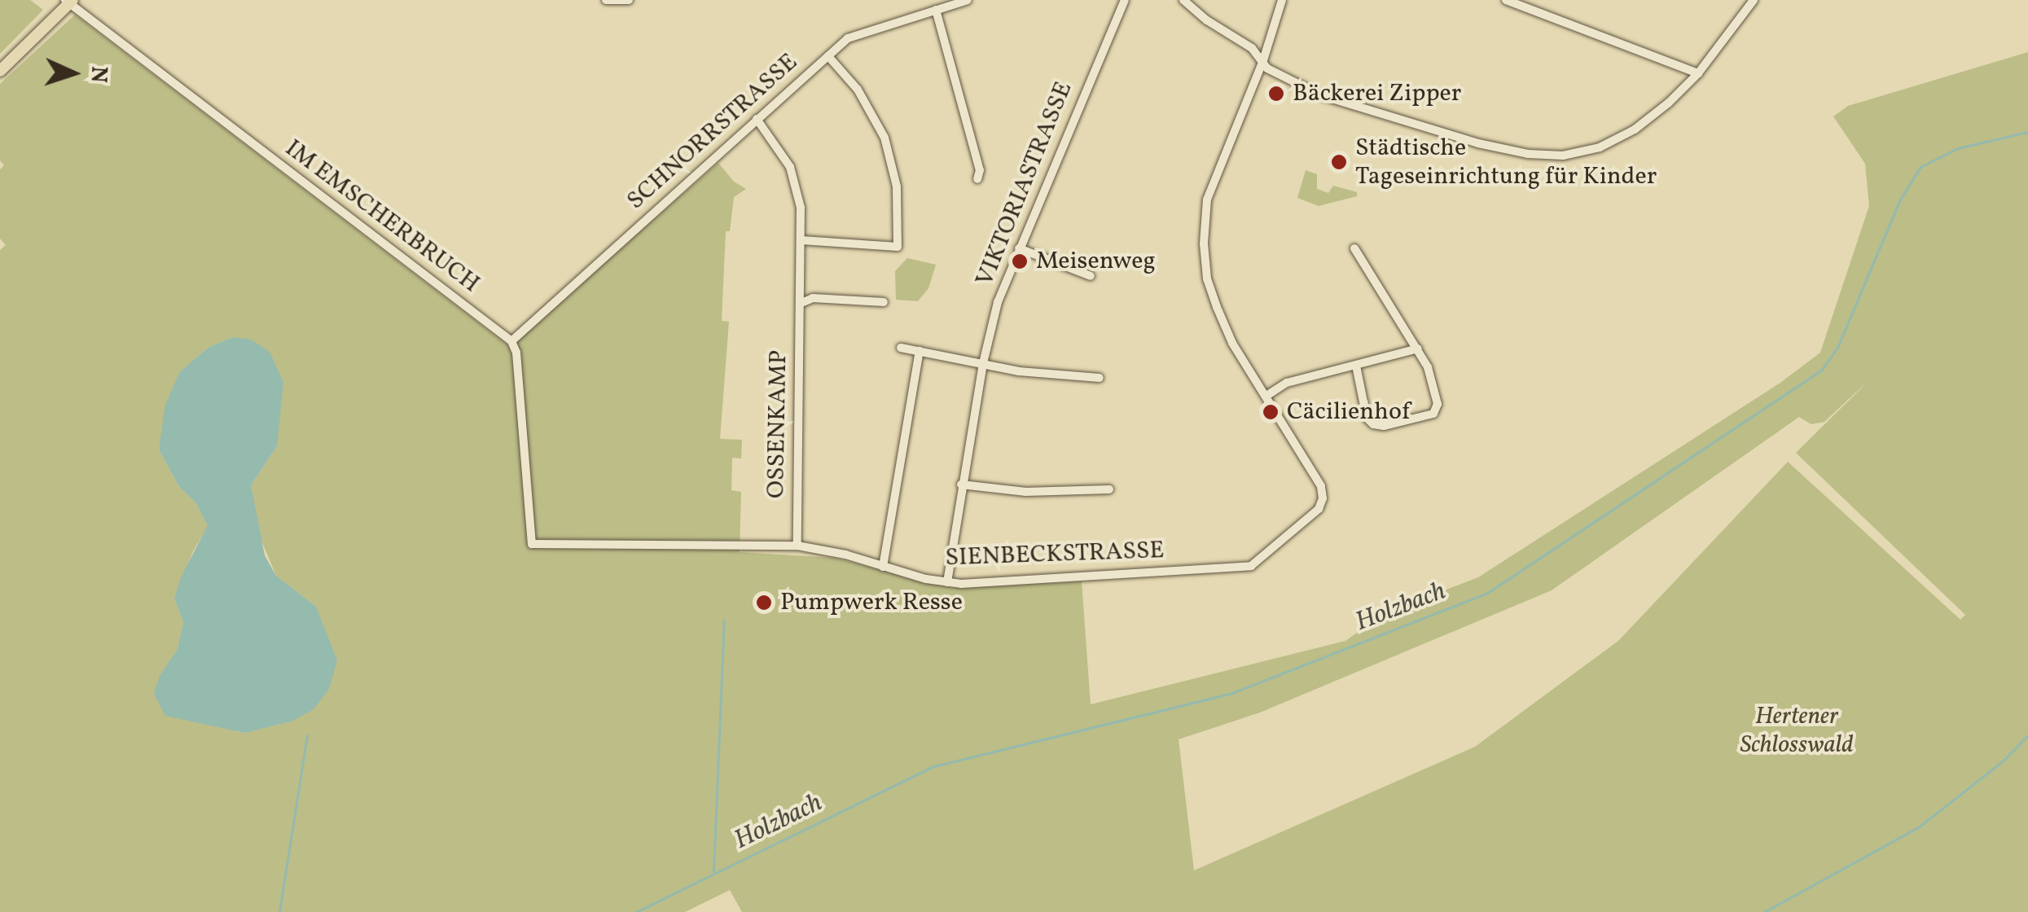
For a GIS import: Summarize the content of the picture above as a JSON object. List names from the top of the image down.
{
  "streets": {
    "street": [
      "SCHNORRSTRASSE",
      "VIKTORIASTRASSE",
      "IM EMSCHERBRUCH",
      "OSSENKAMP",
      "SIENBECKSTRASSE"
    ]
  },
  "crossings": [
    ["SCHNORRSTRASSE", "IM EMSCHERBRUCH"],
    ["SCHNORRSTRASSE", "OSSENKAMP"],
    ["SCHNORRSTRASSE", "SIENBECKSTRASSE"],
    ["VIKTORIASTRASSE", "SIENBECKSTRASSE"],
    ["IM EMSCHERBRUCH", "SIENBECKSTRASSE"],
    ["OSSENKAMP", "SIENBECKSTRASSE"]
  ],
  "water": ["Holzbach"],
  "parks": ["Hertener Schlosswald"],
  "places": [
    "Bäckerei Zipper",
    "Städtische Tageseinrichtung für Kinder",
    "Meisenweg",
    "Cäcilienhof",
    "Pumpwerk Resse"
  ],
  "north": "right"
}
